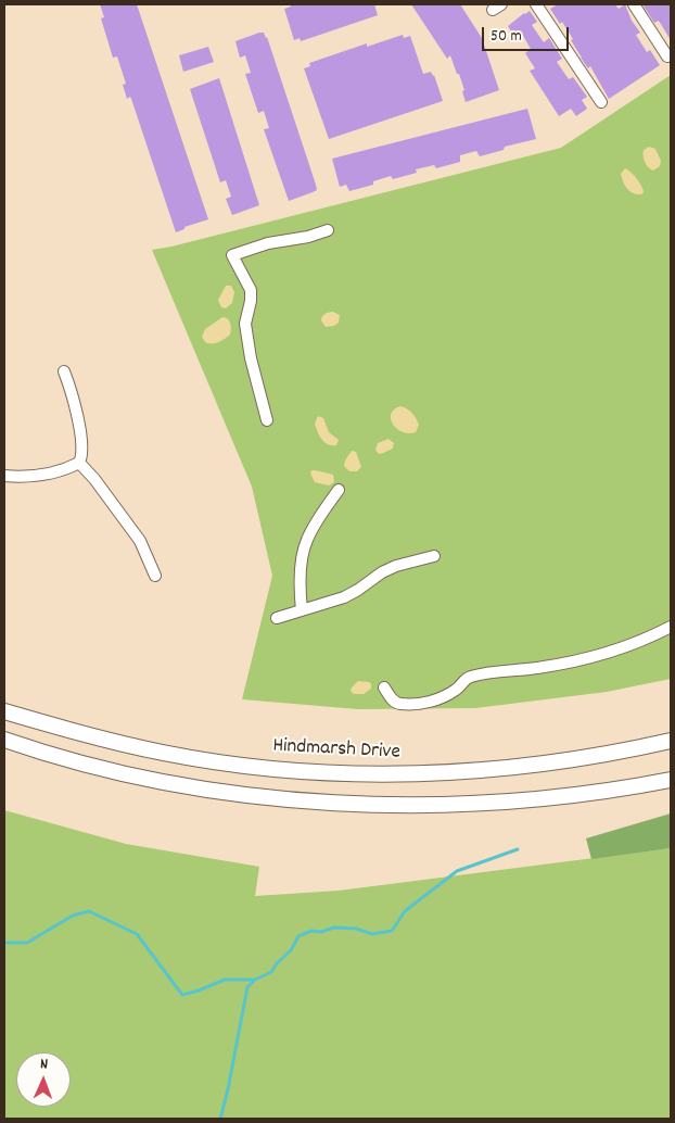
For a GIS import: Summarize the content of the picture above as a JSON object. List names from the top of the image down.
{
  "streets": {
    "main road": ["Hindmarsh Drive"]
  },
  "scale_bar": "50 m",
  "north": "top"
}
